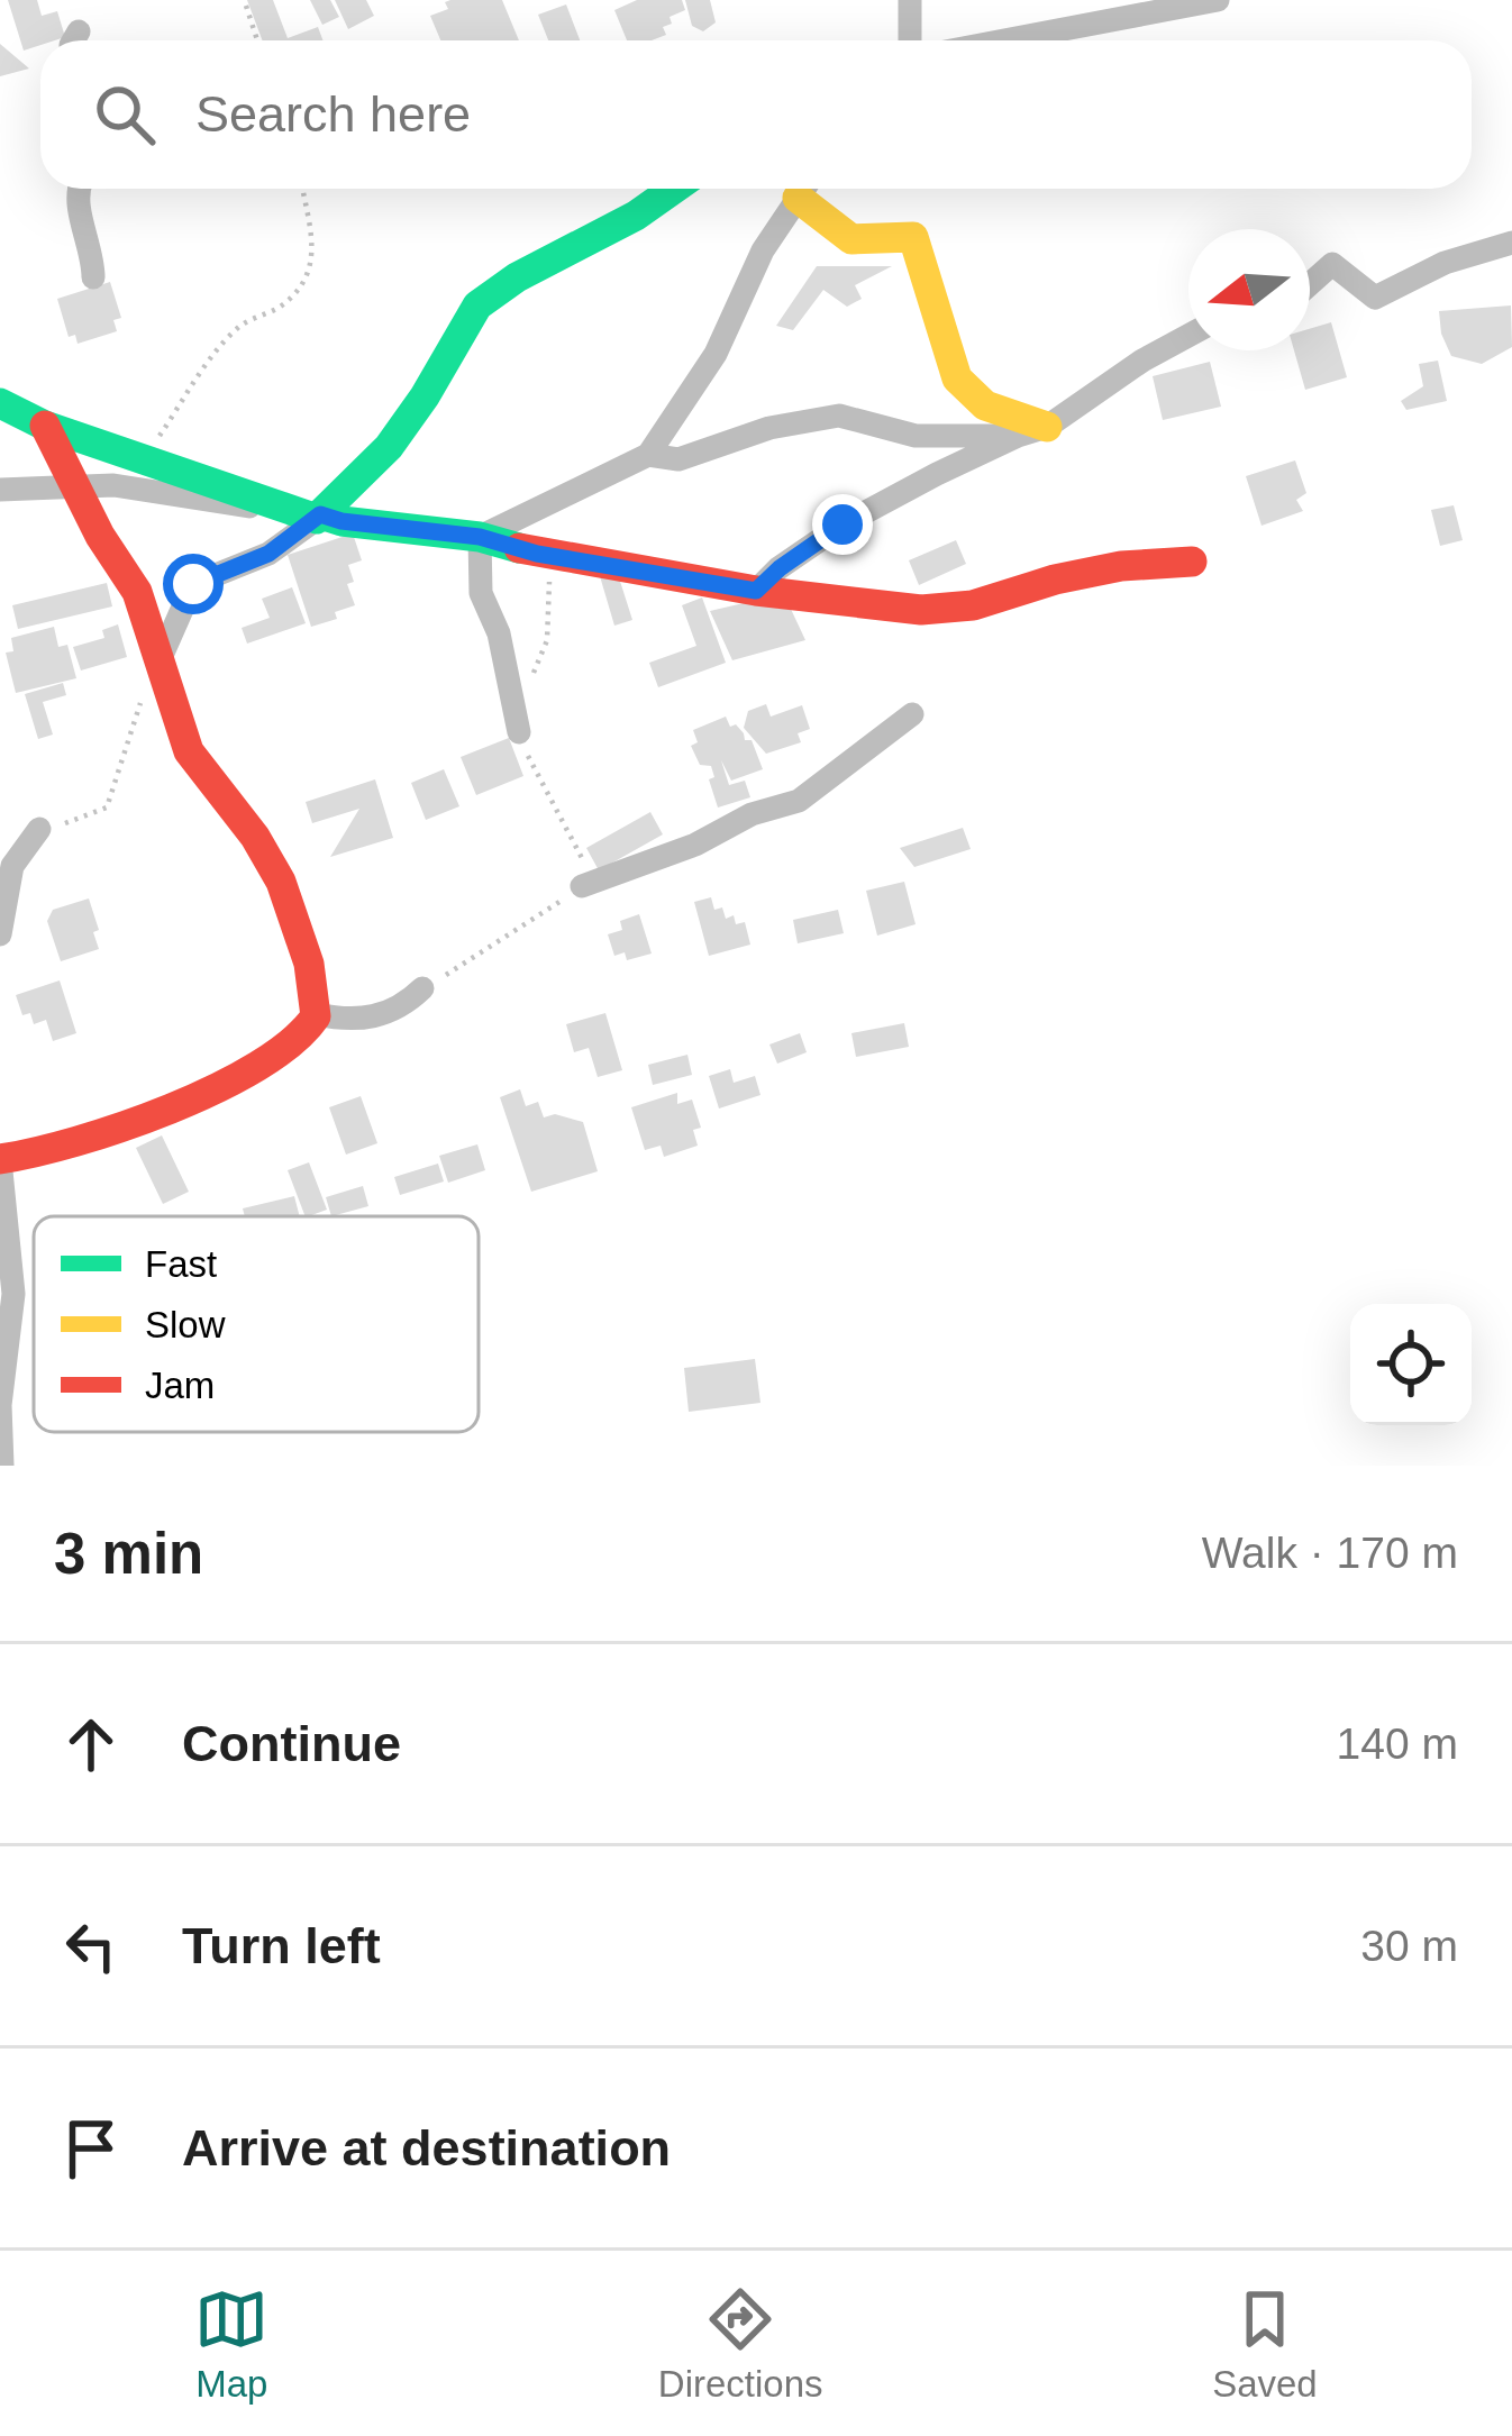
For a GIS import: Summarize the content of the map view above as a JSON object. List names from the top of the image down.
{
  "legend": ["Fast", "Slow", "Jam"],
  "north": "left",
  "page": {
    "search": "Search here",
    "heading": ["3 min", "Walk · 170 m"],
    "list": [
      ["Continue", "140 m"],
      ["Turn left", "30 m"],
      "Arrive at destination"
    ],
    "nav": ["Map", "Directions", "Saved"]
  }
}
